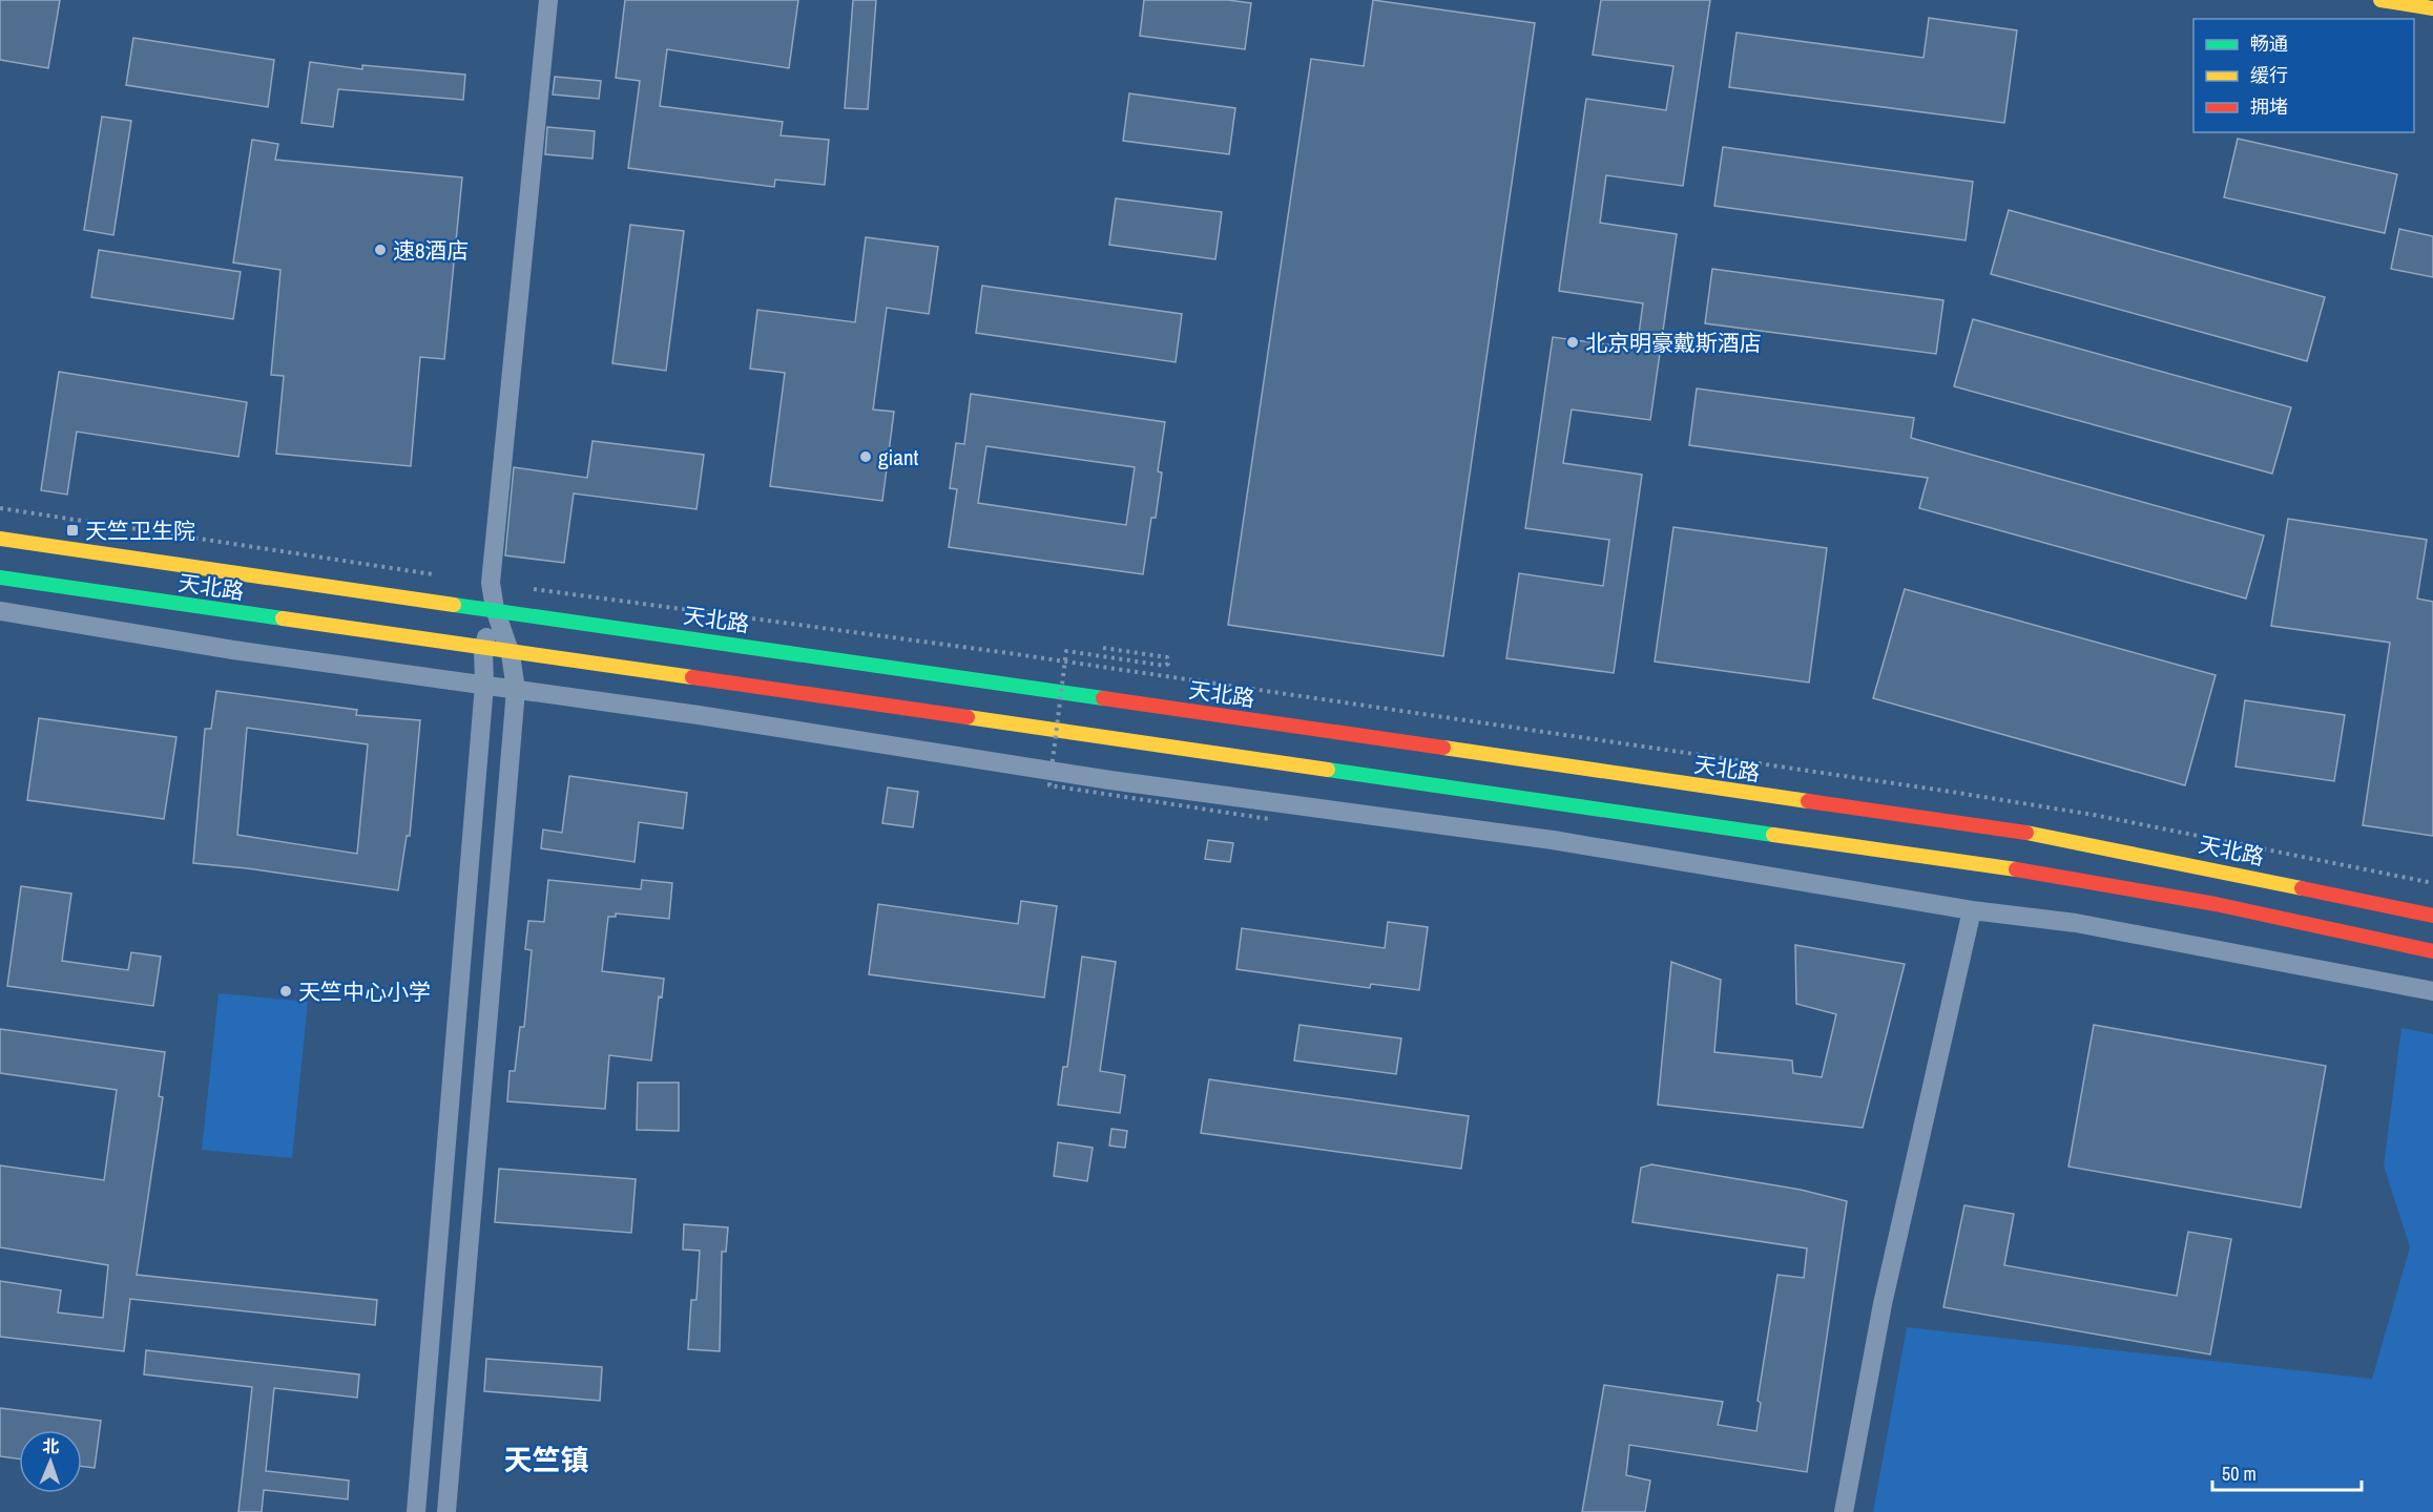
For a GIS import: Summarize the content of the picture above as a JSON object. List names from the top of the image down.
{
  "streets": {
    "main road": ["天北路"]
  },
  "districts": ["天竺镇"],
  "places": {
    "other": [
      "速8酒店",
      "北京明豪戴斯酒店",
      "giant",
      "天竺中心小学"
    ],
    "transit": ["天竺卫生院"]
  },
  "legend": ["畅通", "缓行", "拥堵"],
  "scale_bar": "50 m",
  "north": "top"
}
